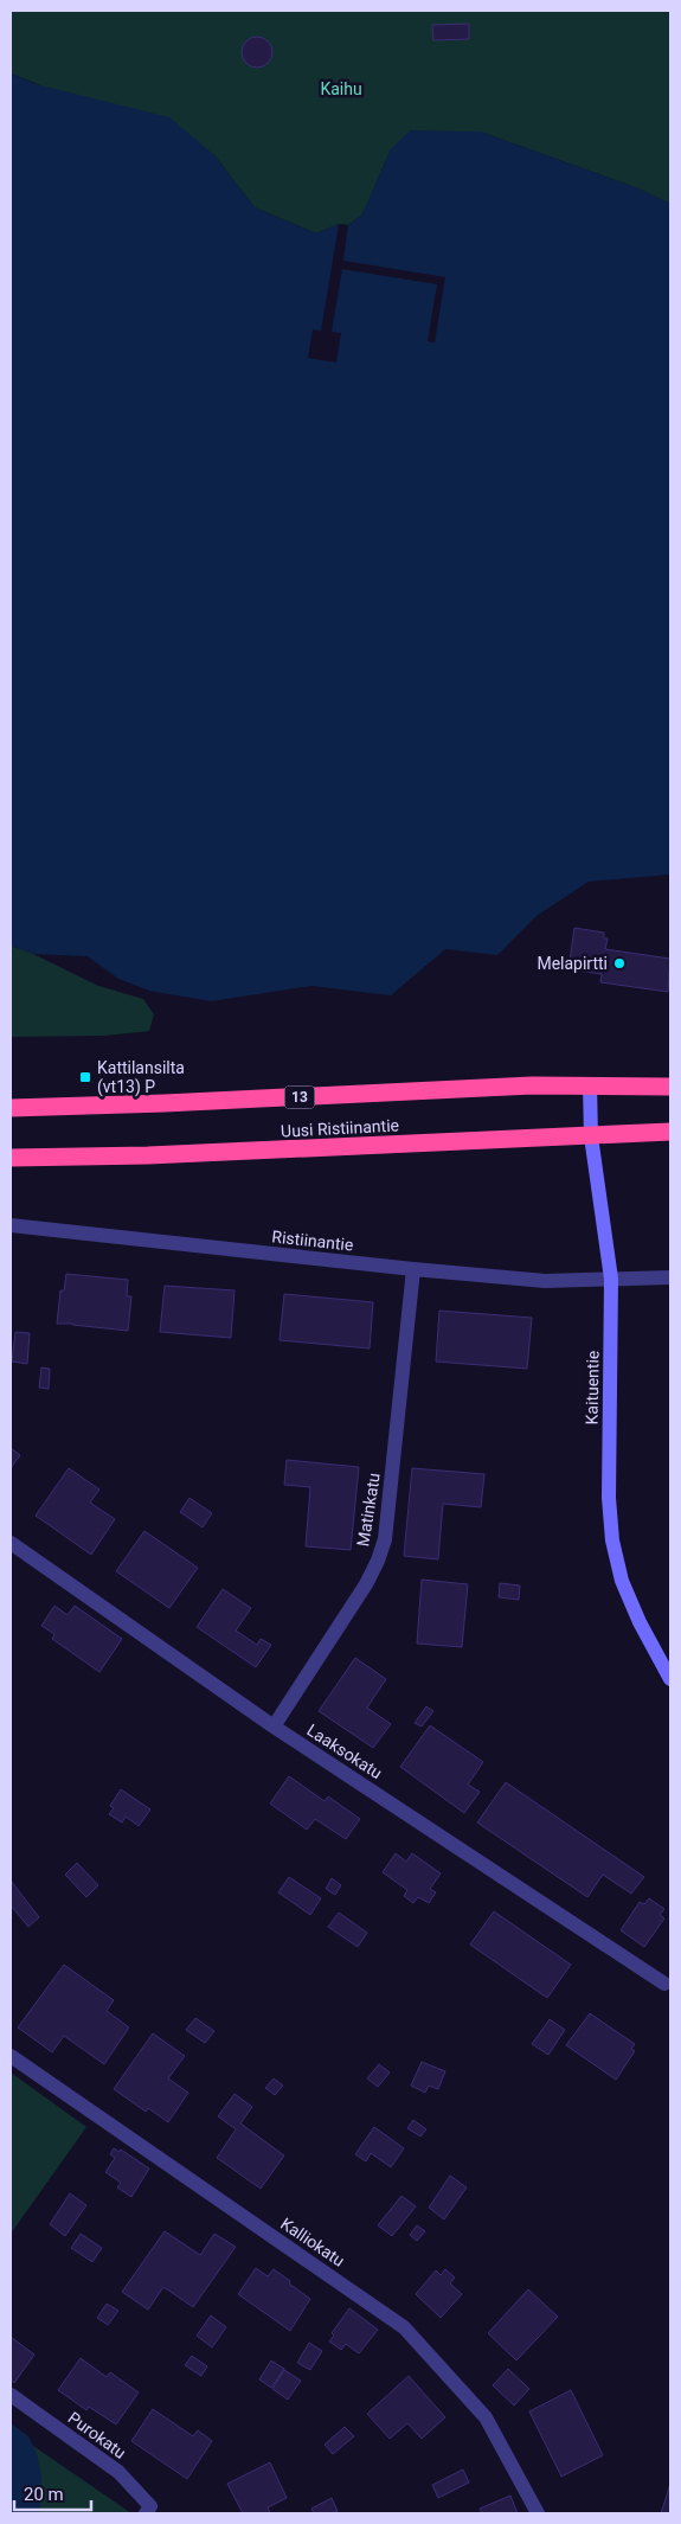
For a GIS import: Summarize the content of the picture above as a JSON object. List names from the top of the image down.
{
  "streets": {
    "highway": ["13", "Uusi Ristiinantie"],
    "street": [
      "Ristiinantie",
      "Kaituentie",
      "Matinkatu",
      "Laaksokatu",
      "Kalliokatu",
      "Purokatu"
    ]
  },
  "crossings": [
    ["Uusi Ristiinantie", "Kaituentie"],
    ["Ristiinantie", "Kaituentie"],
    ["Ristiinantie", "Matinkatu"],
    ["Matinkatu", "Laaksokatu"]
  ],
  "parks": ["Kaihu"],
  "places": {
    "other": ["Melapirtti"],
    "transit": ["Kattilansilta (vt13) P"]
  },
  "scale_bar": "20 m"
}
